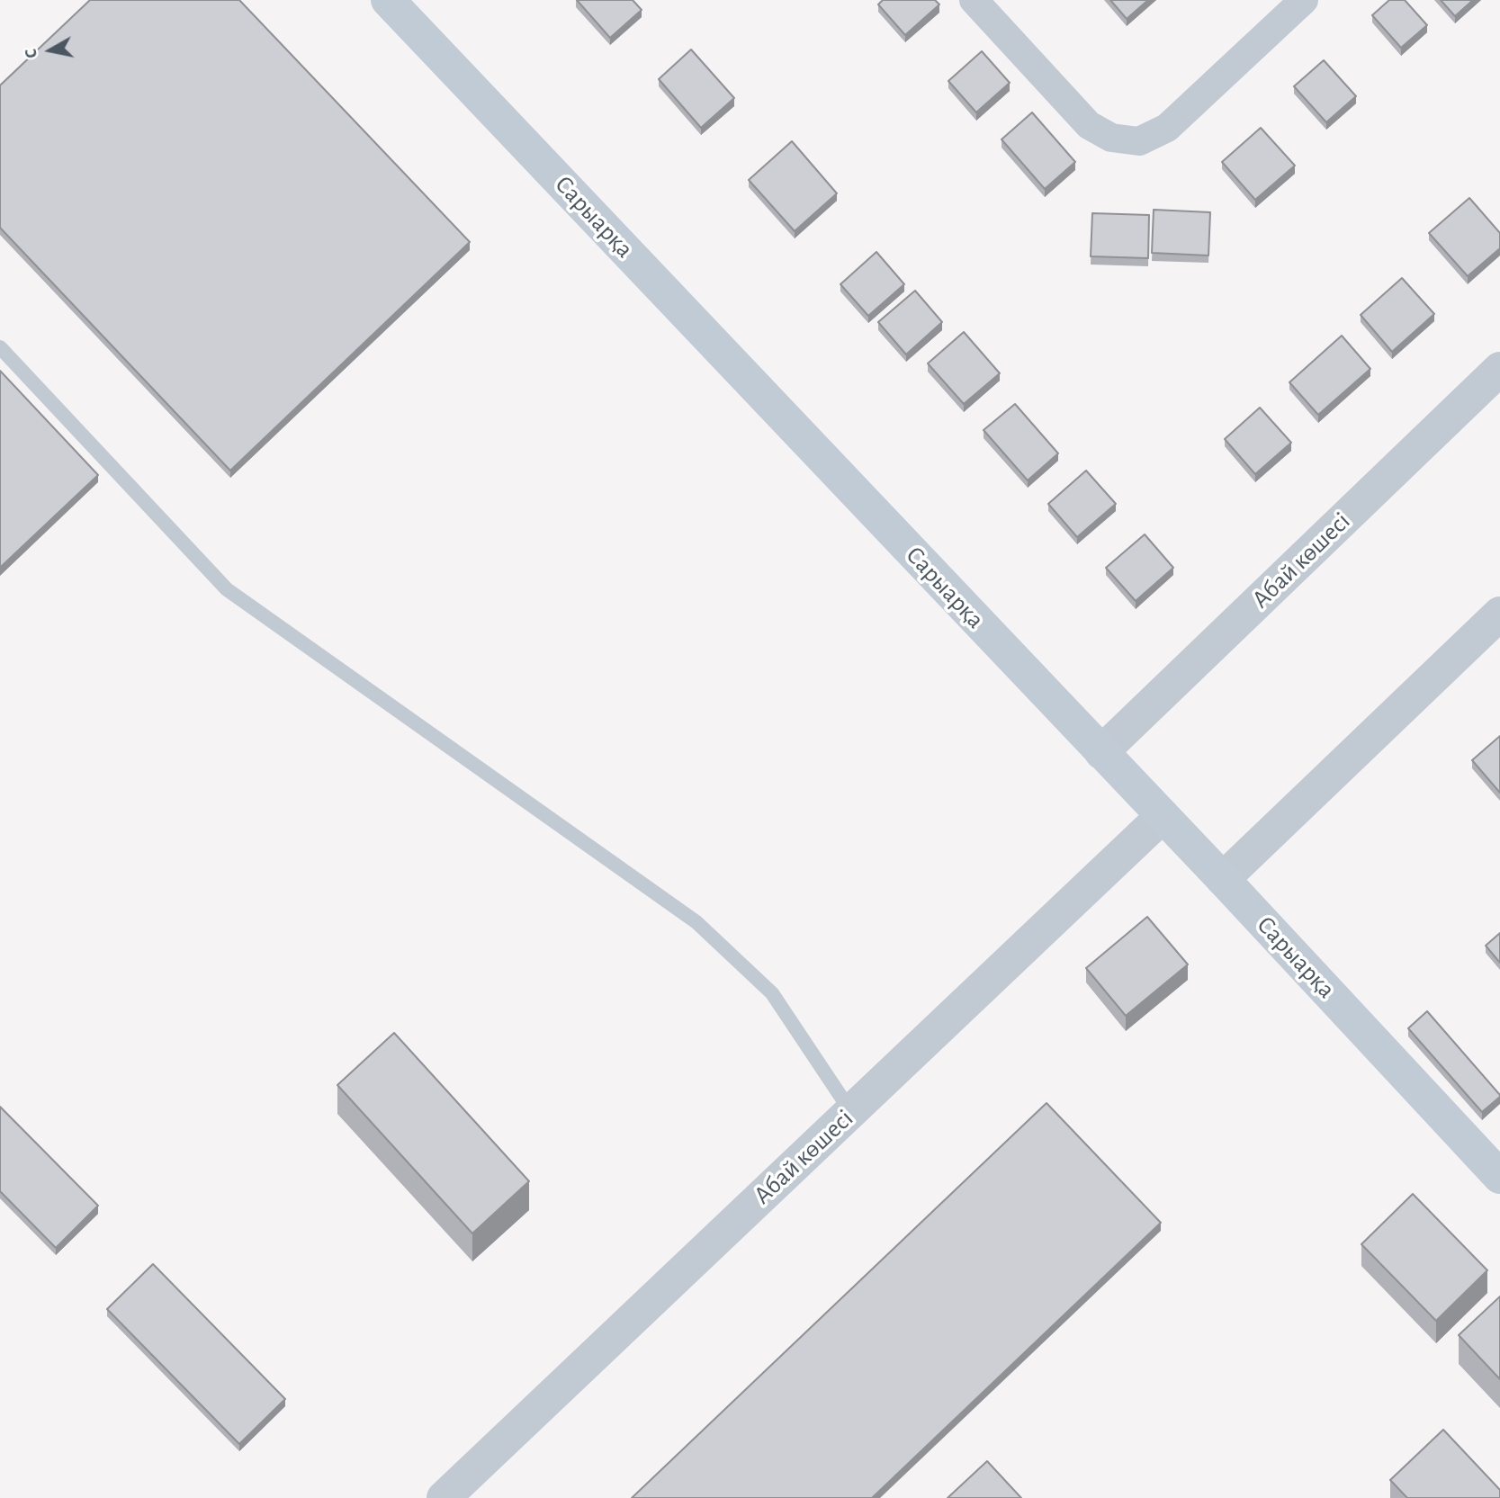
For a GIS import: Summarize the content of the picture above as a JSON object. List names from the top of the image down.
{
  "streets": {
    "main road": ["Сарыарқа"],
    "street": ["Абай көшесі"]
  },
  "crossings": [
    ["Сарыарқа", "Абай көшесі"]
  ],
  "north": "left"
}
